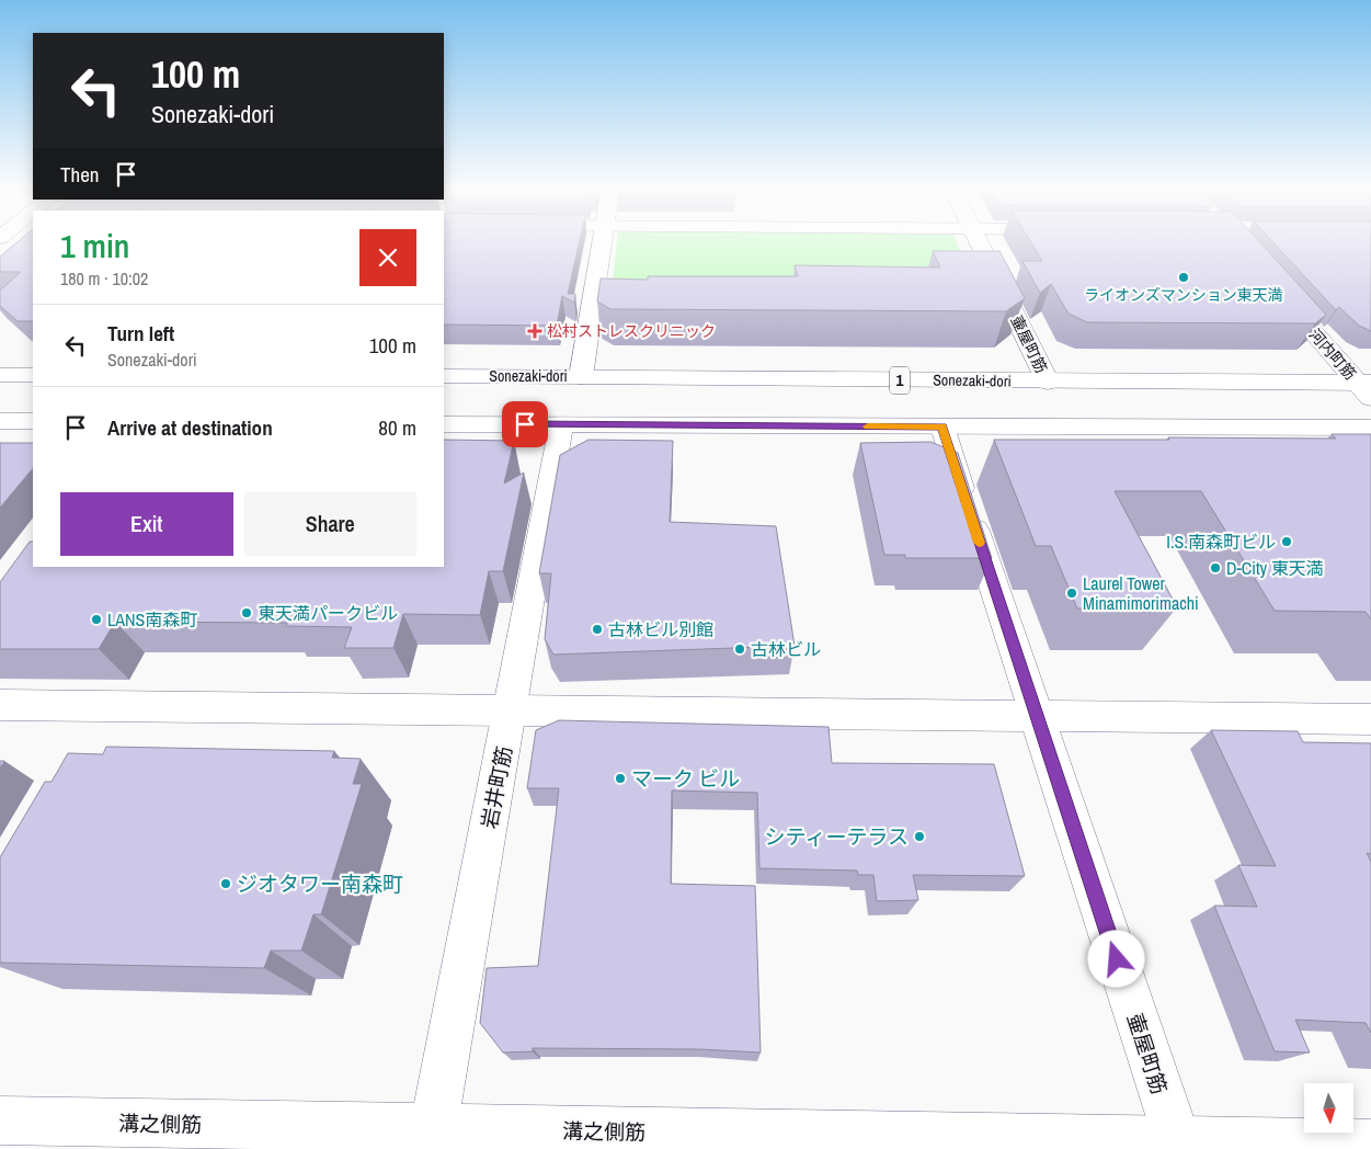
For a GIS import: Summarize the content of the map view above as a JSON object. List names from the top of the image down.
{
  "streets": {
    "main road": [
      "壷屋町筋",
      "河内町筋",
      "Sonezaki-dori",
      "1",
      "岩井町筋",
      "溝之側筋"
    ]
  },
  "crossings": [
    ["壷屋町筋", "Sonezaki-dori"],
    ["壷屋町筋", "溝之側筋"],
    ["河内町筋", "Sonezaki-dori"],
    ["岩井町筋", "溝之側筋"]
  ],
  "places": {
    "other": [
      "ライオンズマンション東天満",
      "I.S.南森町ビル",
      "D-City 東天満",
      "Laurel Tower Minamimorimachi",
      "東天満パークビル",
      "LANS南森町",
      "古林ビル別館",
      "古林ビル",
      "マーク ビル",
      "シティーテラス",
      "ジオタワー南森町"
    ],
    "health": ["松村ストレスクリニック"]
  },
  "north": "bottom",
  "page": {
    "turn": ["100 m", "Sonezaki-dori"],
    "then": "Then",
    "heading": ["1 min", "180 m · 10:02"],
    "list": [
      {
        "name": "Turn left",
        "note": "Sonezaki-dori",
        "value": "100 m"
      },
      {
        "name": "Arrive at destination",
        "value": "80 m"
      }
    ],
    "buttons": ["Exit", "Share"]
  }
}
